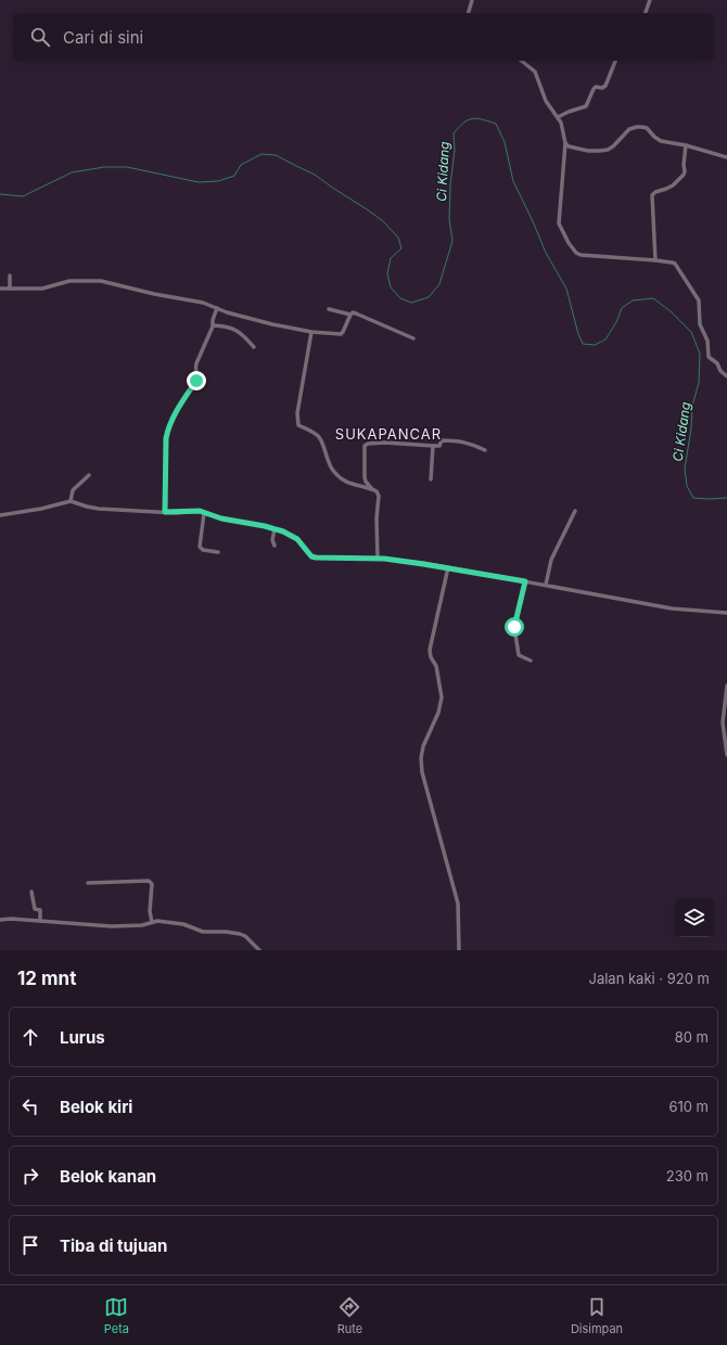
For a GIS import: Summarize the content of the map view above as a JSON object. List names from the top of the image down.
{
  "districts": ["SUKAPANCAR"],
  "water": ["Ci Kidang"],
  "page": {
    "search": "Cari di sini",
    "heading": ["12 mnt", "Jalan kaki · 920 m"],
    "list": [
      ["Lurus", "80 m"],
      ["Belok kiri", "610 m"],
      ["Belok kanan", "230 m"],
      "Tiba di tujuan"
    ],
    "nav": ["Peta", "Rute", "Disimpan"]
  }
}
